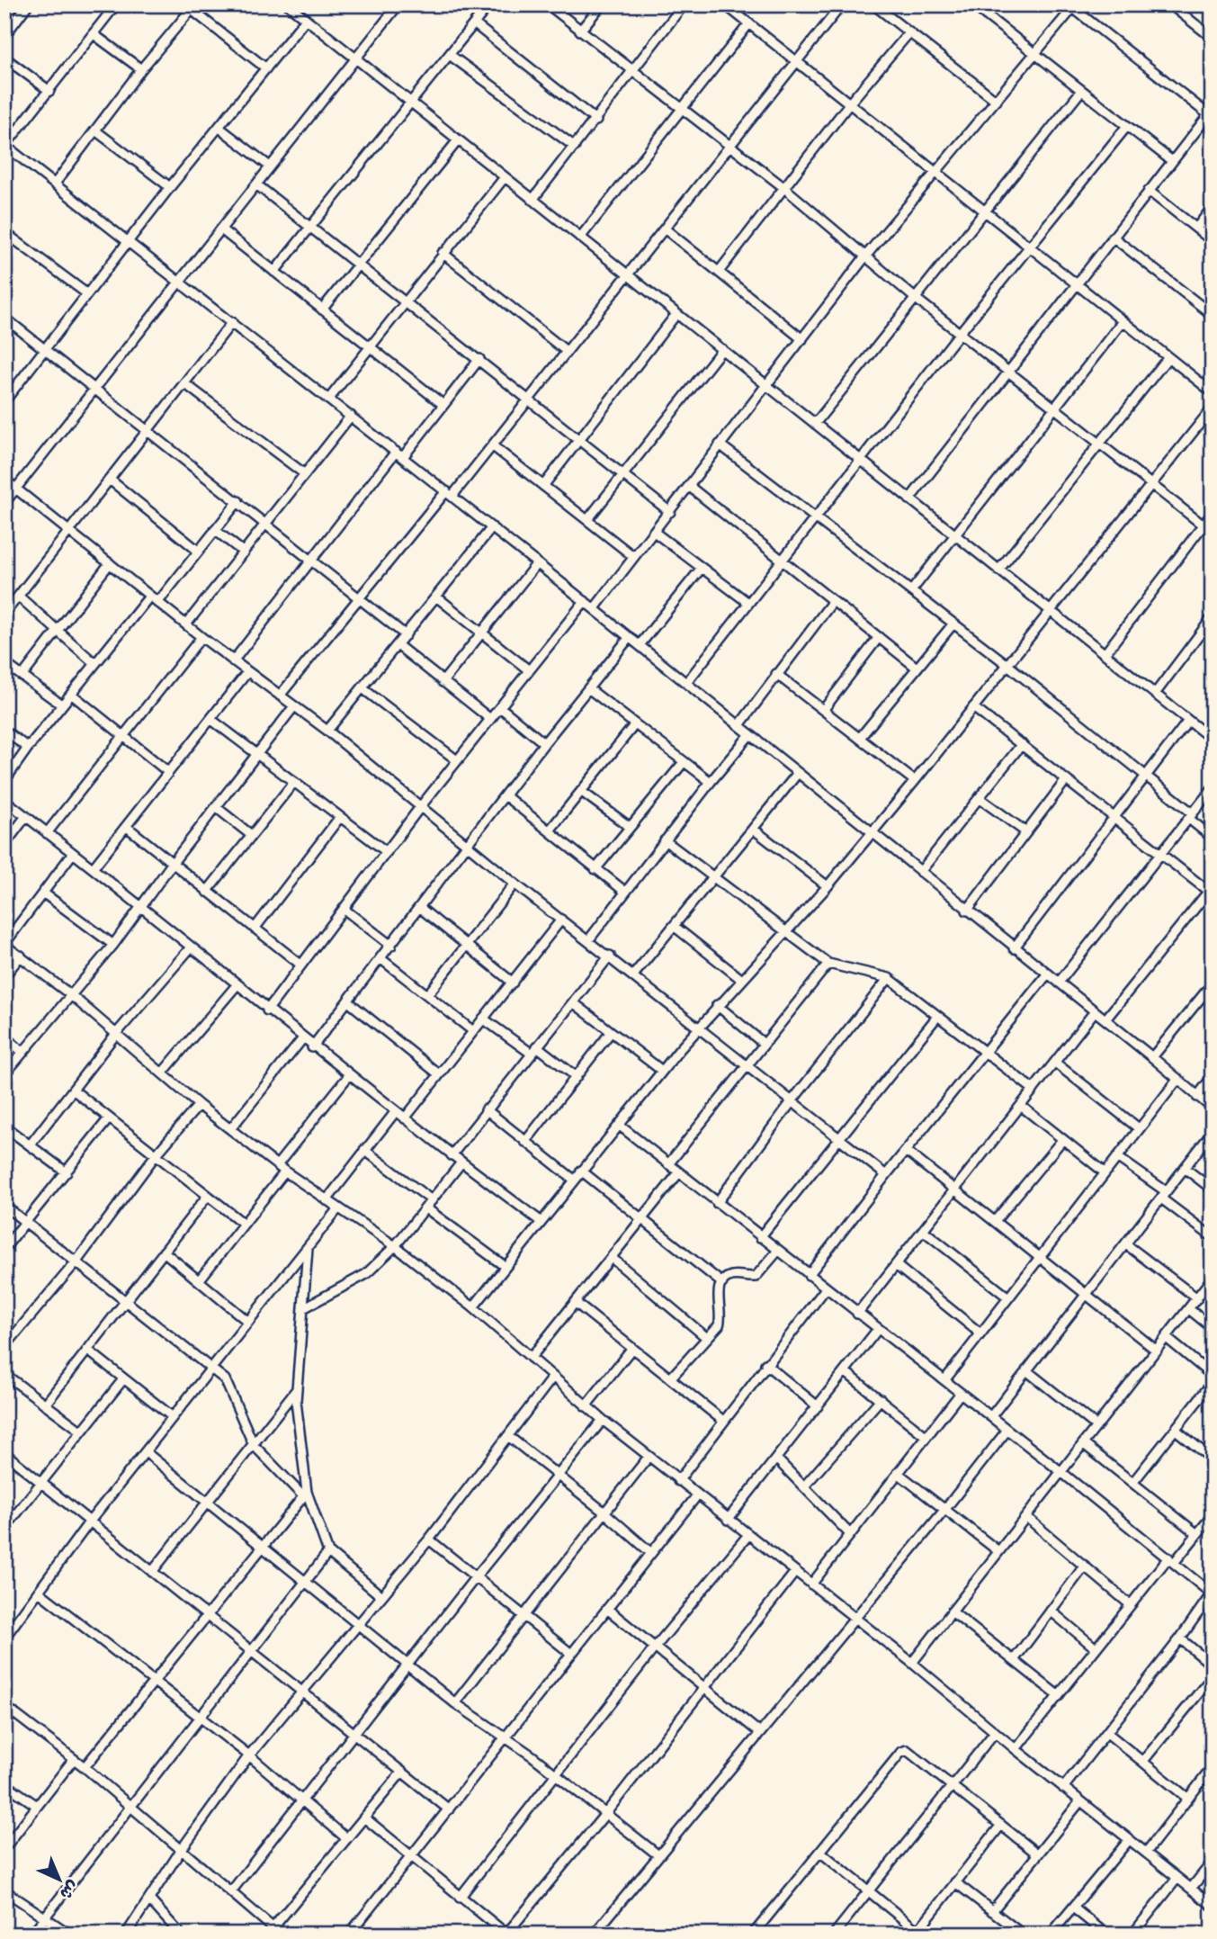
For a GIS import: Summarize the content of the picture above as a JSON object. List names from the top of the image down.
{
  "north": "bottom right"
}
